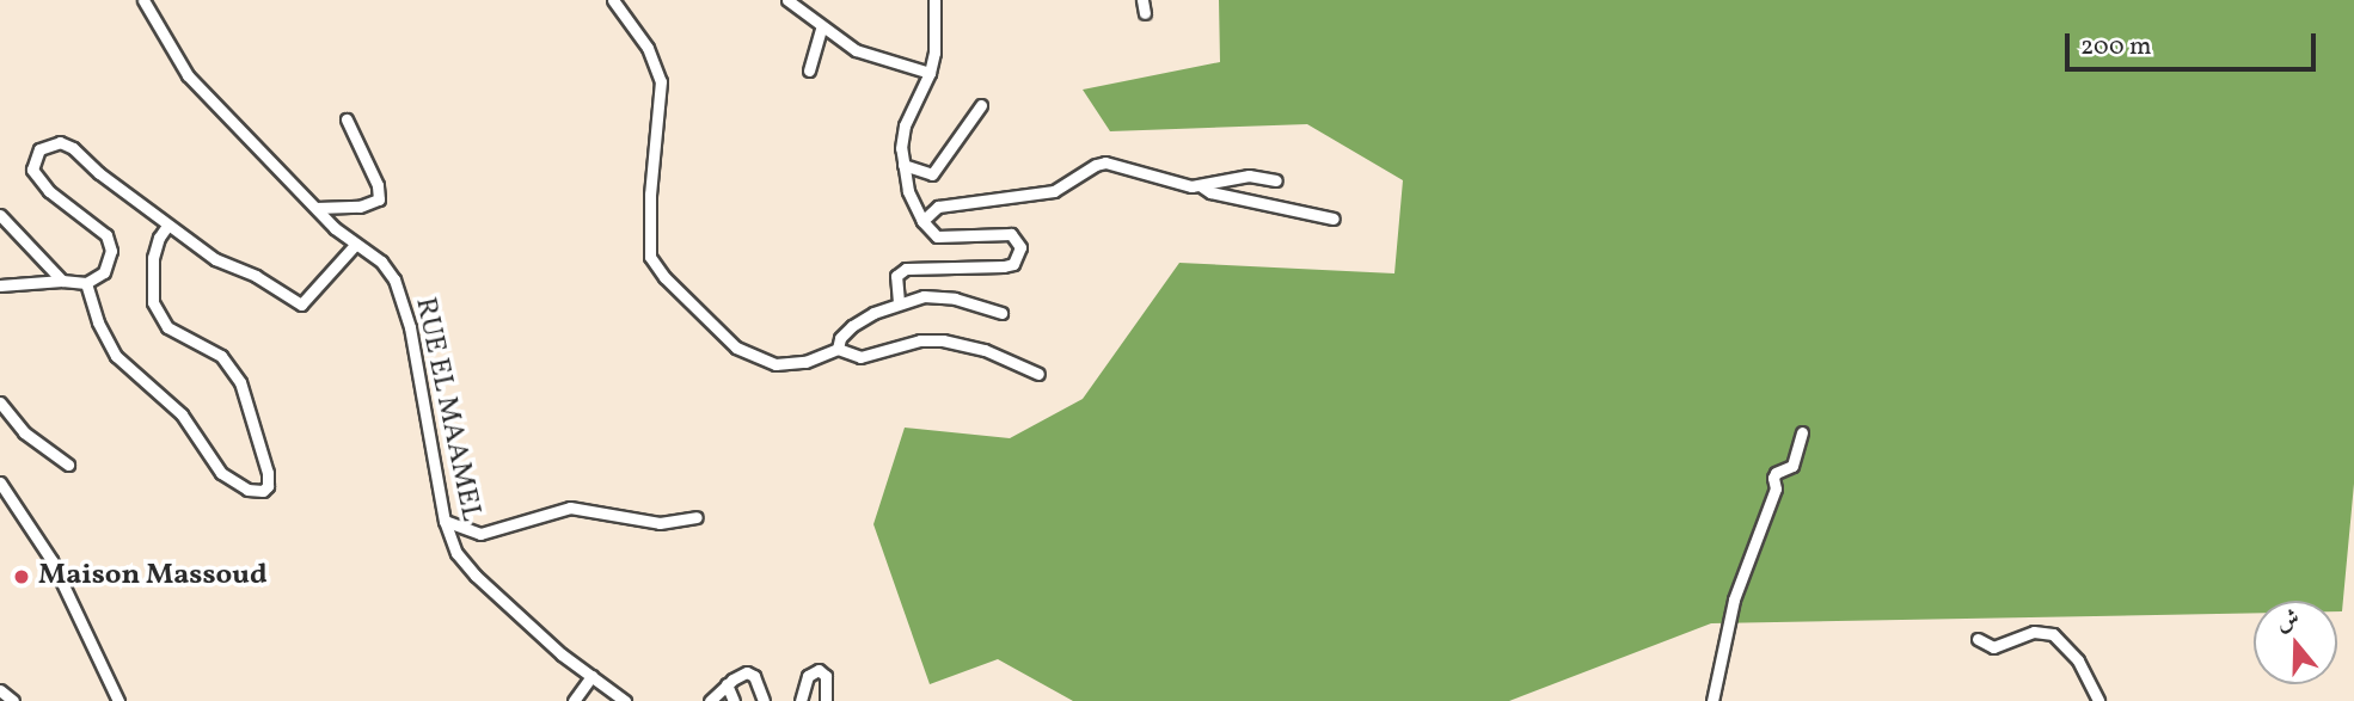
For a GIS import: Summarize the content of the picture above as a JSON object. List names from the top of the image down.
{
  "streets": {
    "street": ["RUE EL MAAMEL"]
  },
  "places": ["Maison Massoud"],
  "scale_bar": "200 m",
  "north": "top"
}
